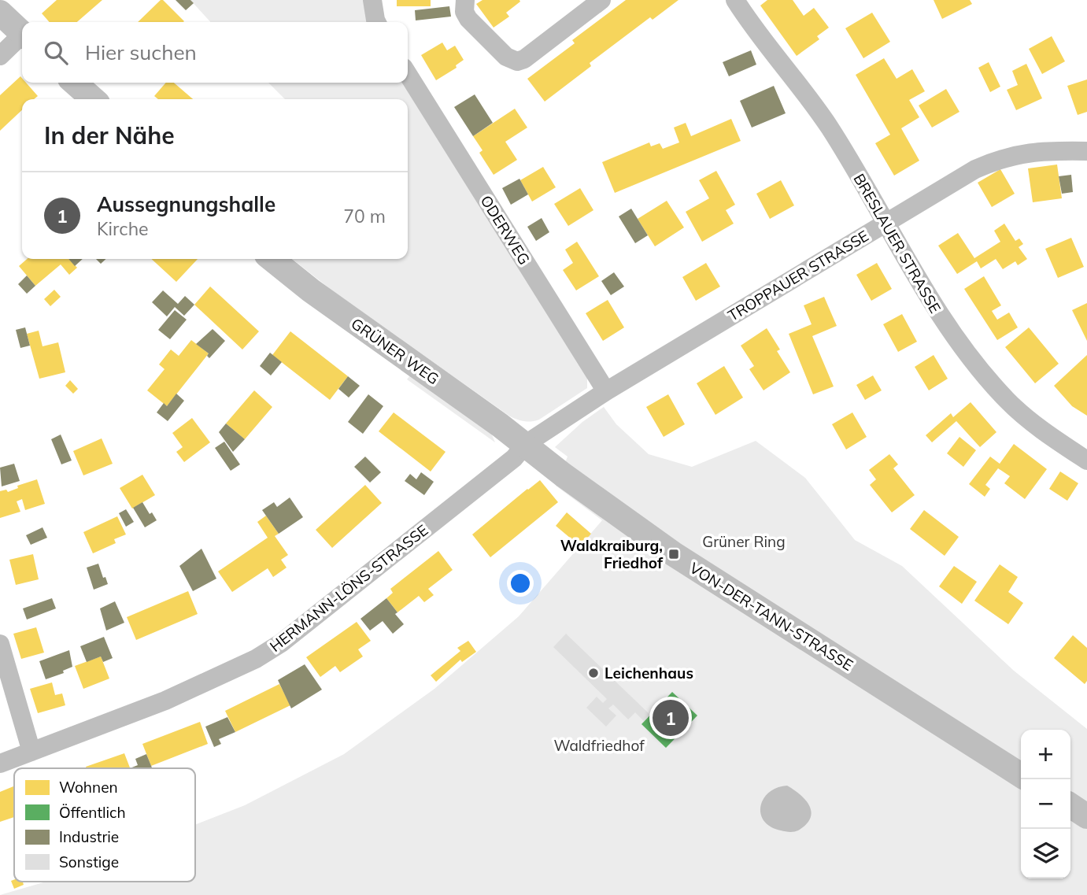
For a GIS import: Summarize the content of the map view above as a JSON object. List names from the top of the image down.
{
  "streets": {
    "street": [
      "ODERWEG",
      "BRESLAUER STRASSE",
      "TROPPAUER STRASSE",
      "GRÜNER WEG",
      "HERMANN-LÖNS-STRASSE",
      "VON-DER-TANN-STRASSE"
    ]
  },
  "crossings": [
    ["ODERWEG", "TROPPAUER STRASSE"],
    ["BRESLAUER STRASSE", "TROPPAUER STRASSE"],
    ["TROPPAUER STRASSE", "GRÜNER WEG"],
    ["TROPPAUER STRASSE", "HERMANN-LÖNS-STRASSE"],
    ["TROPPAUER STRASSE", "VON-DER-TANN-STRASSE"],
    ["GRÜNER WEG", "HERMANN-LÖNS-STRASSE"],
    ["GRÜNER WEG", "VON-DER-TANN-STRASSE"],
    ["HERMANN-LÖNS-STRASSE", "VON-DER-TANN-STRASSE"]
  ],
  "parks": ["Grüner Ring", "Waldfriedhof"],
  "places": {
    "transit": ["Waldkraiburg, Friedhof"],
    "other": ["Leichenhaus"]
  },
  "legend": [
    "Wohnen",
    "Öffentlich",
    "Industrie",
    "Sonstige"
  ],
  "page": {
    "search": "Hier suchen",
    "heading": "In der Nähe",
    "list": [
      {
        "mark": "1",
        "name": "Aussegnungshalle",
        "note": "Kirche",
        "value": "70 m"
      }
    ],
    "pins": "1",
    "map_buttons": ["+", "−"]
  }
}
